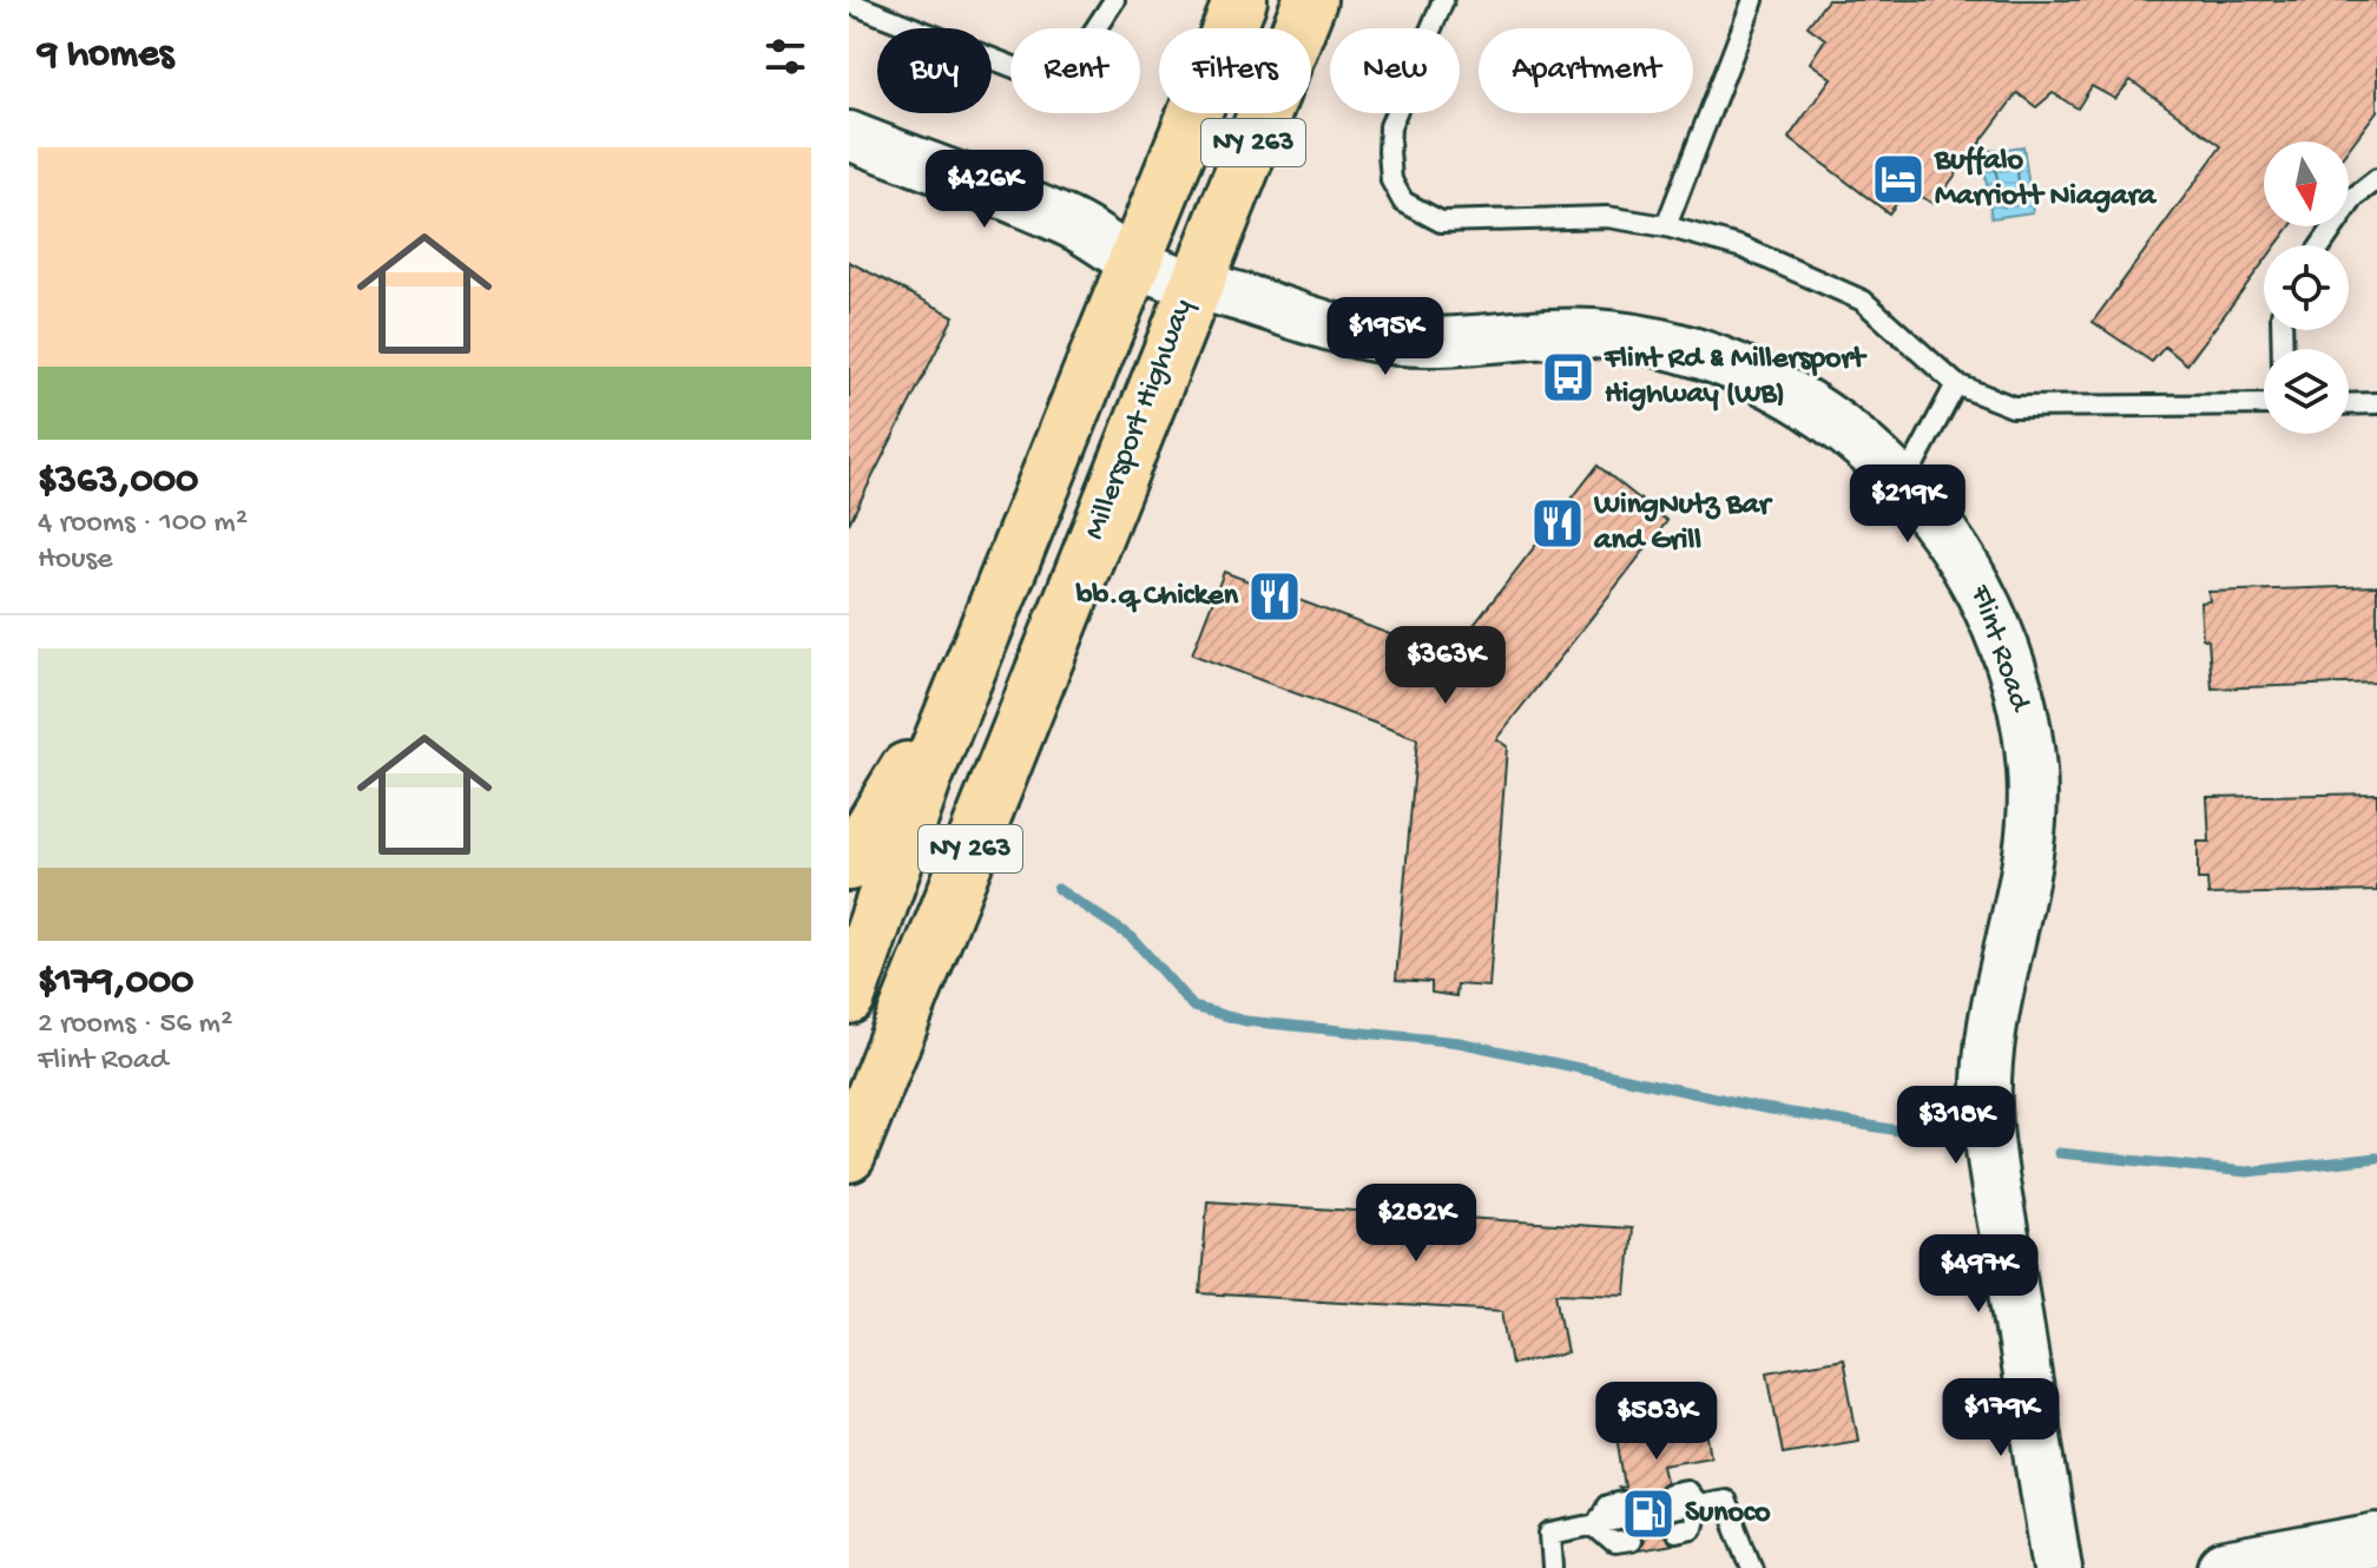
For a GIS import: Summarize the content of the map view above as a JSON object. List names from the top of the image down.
{
  "streets": {
    "main road": ["NY 263", "Millersport Highway"],
    "street": ["Flint Road"]
  },
  "crossings": [
    ["Millersport Highway", "Flint Road"]
  ],
  "places": {
    "hotel": ["Buffalo Marriott Niagara"],
    "bus stop": ["Flint Rd & Millersport Highway (WB)"],
    "restaurant": ["WingNutz Bar and Grill", "bb.q Chicken"],
    "fuel station": ["Sunoco"]
  },
  "north": "bottom",
  "page": {
    "heading": "9 homes",
    "chip": [
      "Buy",
      "Rent",
      "Filters",
      "New",
      "Apartment"
    ],
    "list": [
      {
        "name": "$363,000",
        "note": "4 rooms · 100 m² · House"
      },
      {
        "name": "$179,000",
        "note": "2 rooms · 56 m² · Flint Road"
      }
    ],
    "price": [
      "$426K",
      "$195K",
      "$219K",
      "$363K",
      "$318K",
      "$282K",
      "$497K",
      "$179K",
      "$583K"
    ]
  }
}
